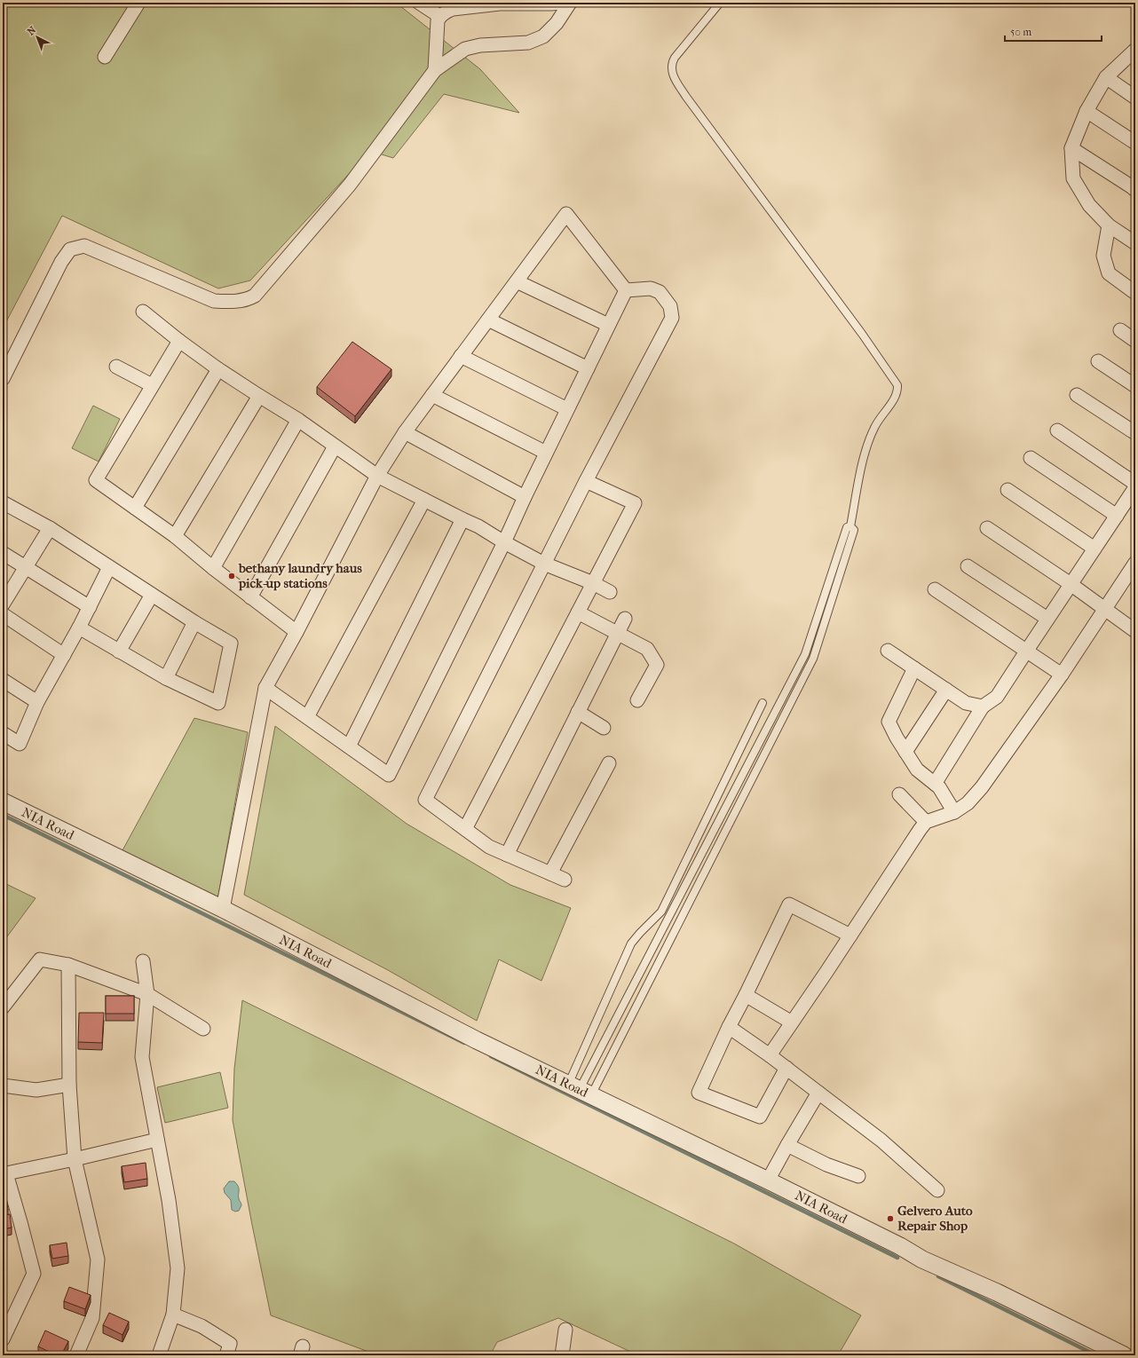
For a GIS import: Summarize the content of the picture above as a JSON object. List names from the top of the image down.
{
  "streets": {
    "street": ["NIA Road"]
  },
  "places": ["bethany laundry haus pick-up stations", "Gelvero Auto Repair Shop"],
  "scale_bar": "50 m",
  "north": "top left"
}
